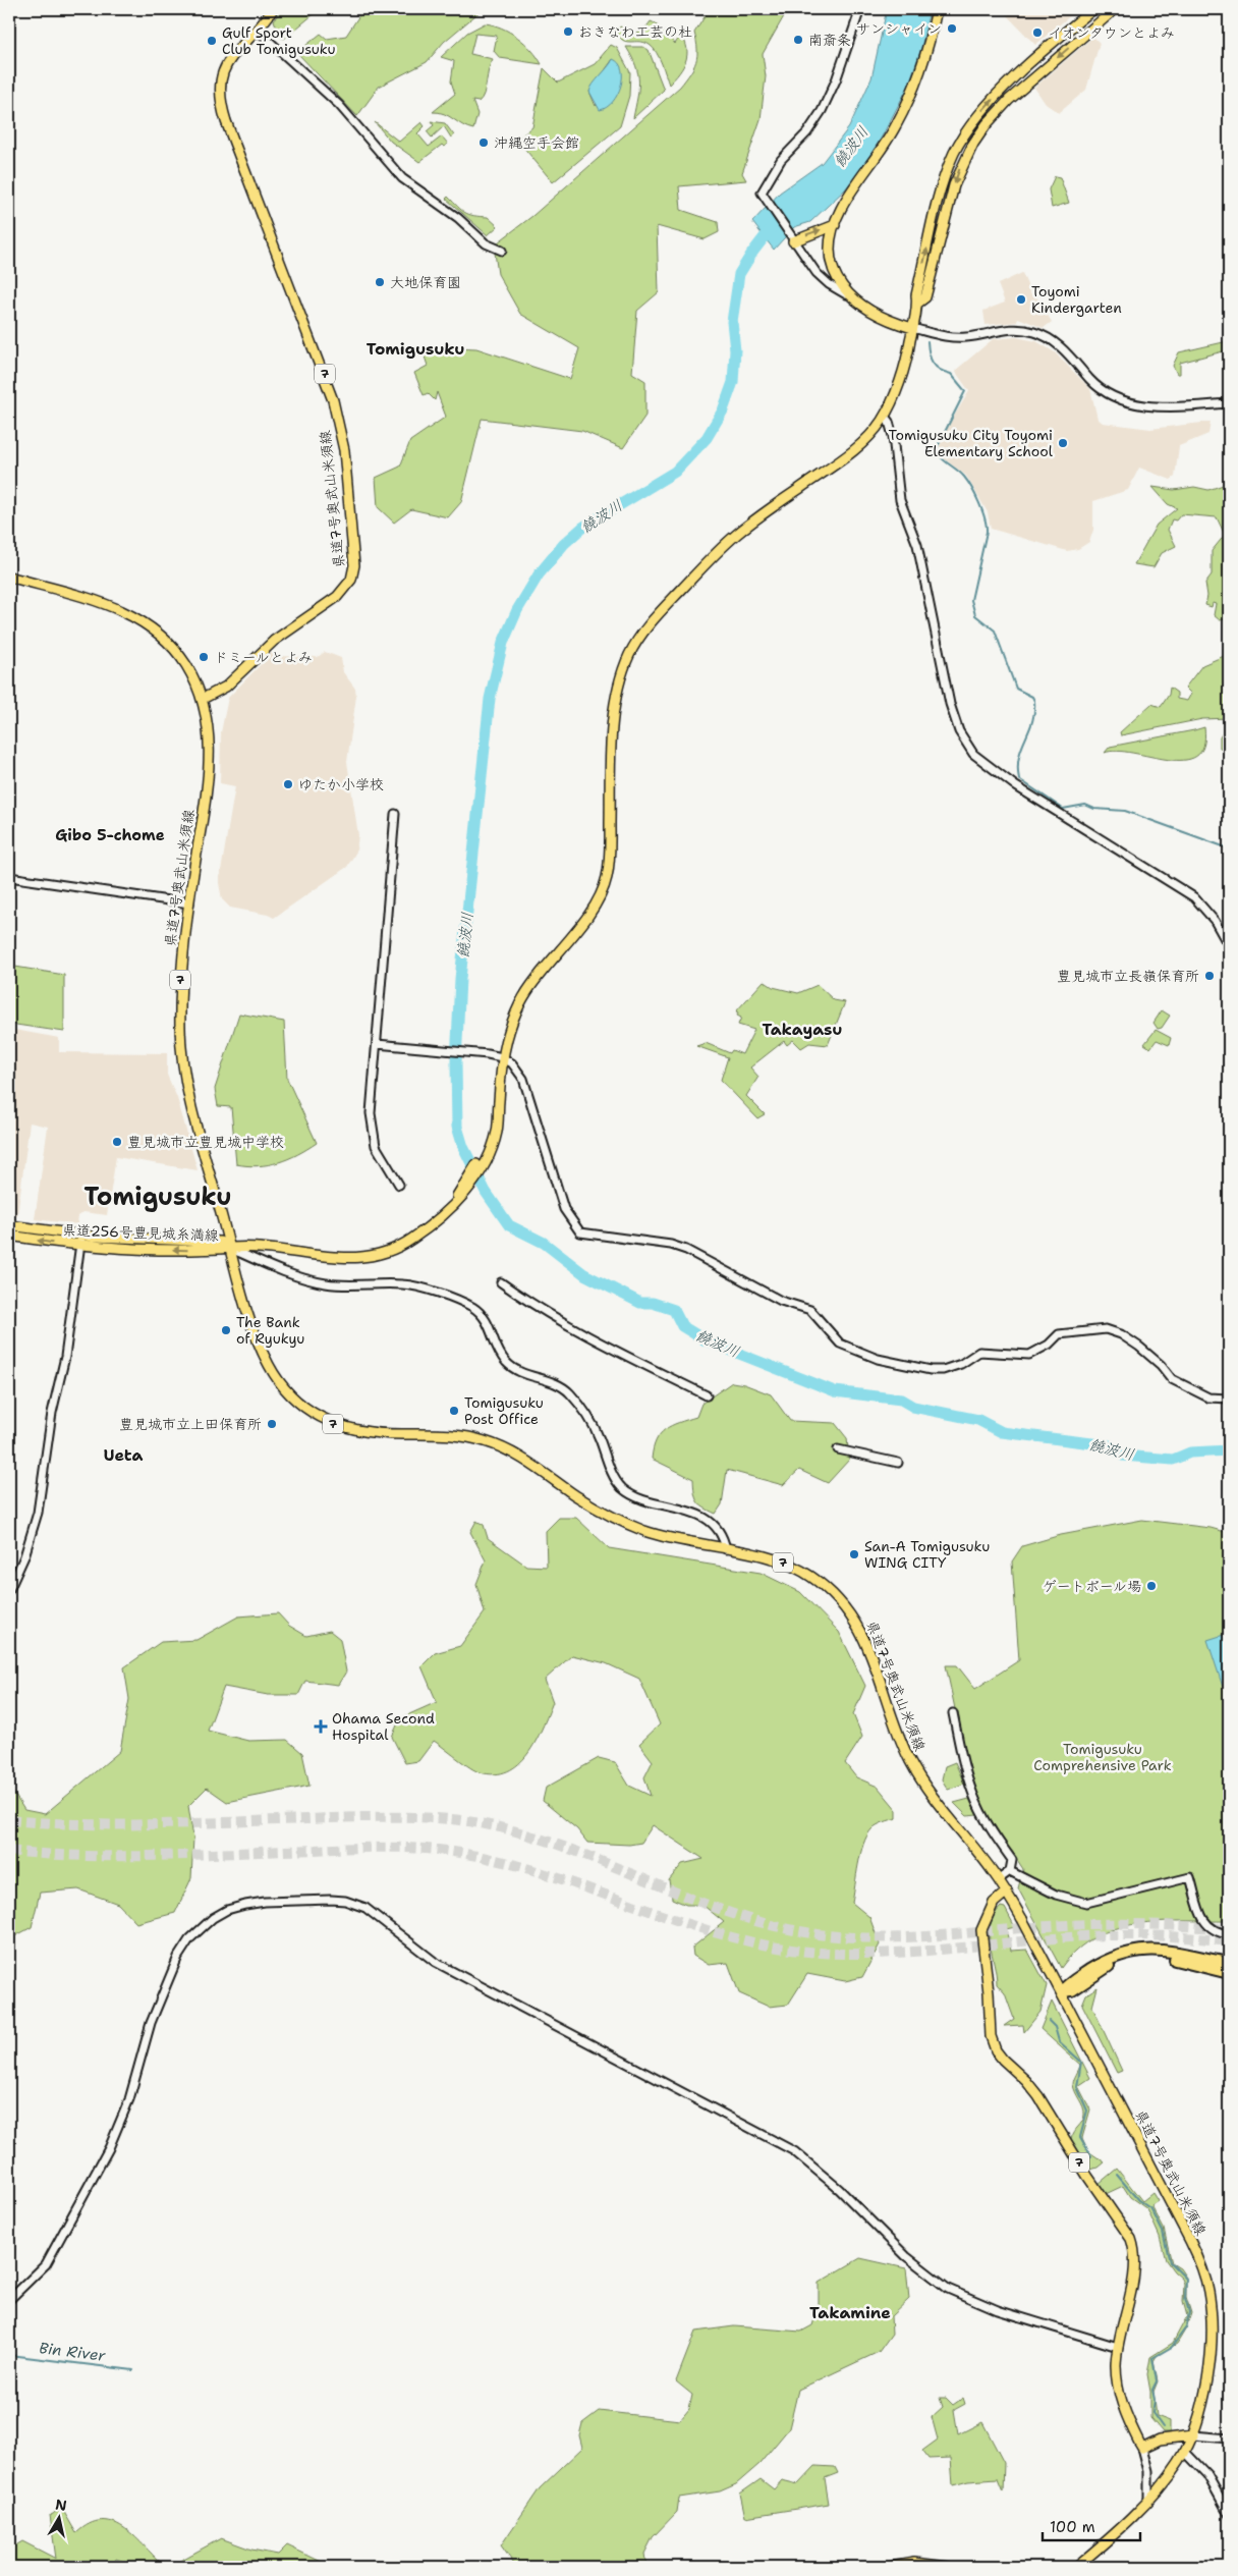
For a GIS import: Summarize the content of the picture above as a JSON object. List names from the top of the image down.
{
  "streets": {
    "main road": ["7", "県道7号奥武山米須線", "県道256号豊見城糸満線"]
  },
  "crossings": [
    ["7", "県道7号奥武山米須線"],
    ["県道7号奥武山米須線", "県道256号豊見城糸満線"]
  ],
  "districts": [
    "Tomigusuku",
    "Gibo 5-chome",
    "Takayasu",
    "Tomigusuku",
    "Ueta",
    "Takamine"
  ],
  "water": ["饒波川", "Bin River"],
  "parks": ["Tomigusuku Comprehensive Park"],
  "places": {
    "other": [
      "サンシャイン",
      "おきなわ工芸の杜",
      "イオンタウンとよみ",
      "南斎条",
      "Gulf Sport Club Tomigusuku",
      "沖縄空手会館",
      "大地保育園",
      "Toyomi Kindergarten",
      "Tomigusuku City Toyomi Elementary School",
      "ドミールとよみ",
      "ゆたか小学校",
      "豊見城市立長嶺保育所",
      "豊見城市立豊見城中学校",
      "The Bank of Ryukyu",
      "Tomigusuku Post Office",
      "豊見城市立上田保育所",
      "San-A Tomigusuku WING CITY",
      "ゲートボール場"
    ],
    "health": ["Ohama Second Hospital"]
  },
  "scale_bar": "100 m",
  "north": "top"
}
